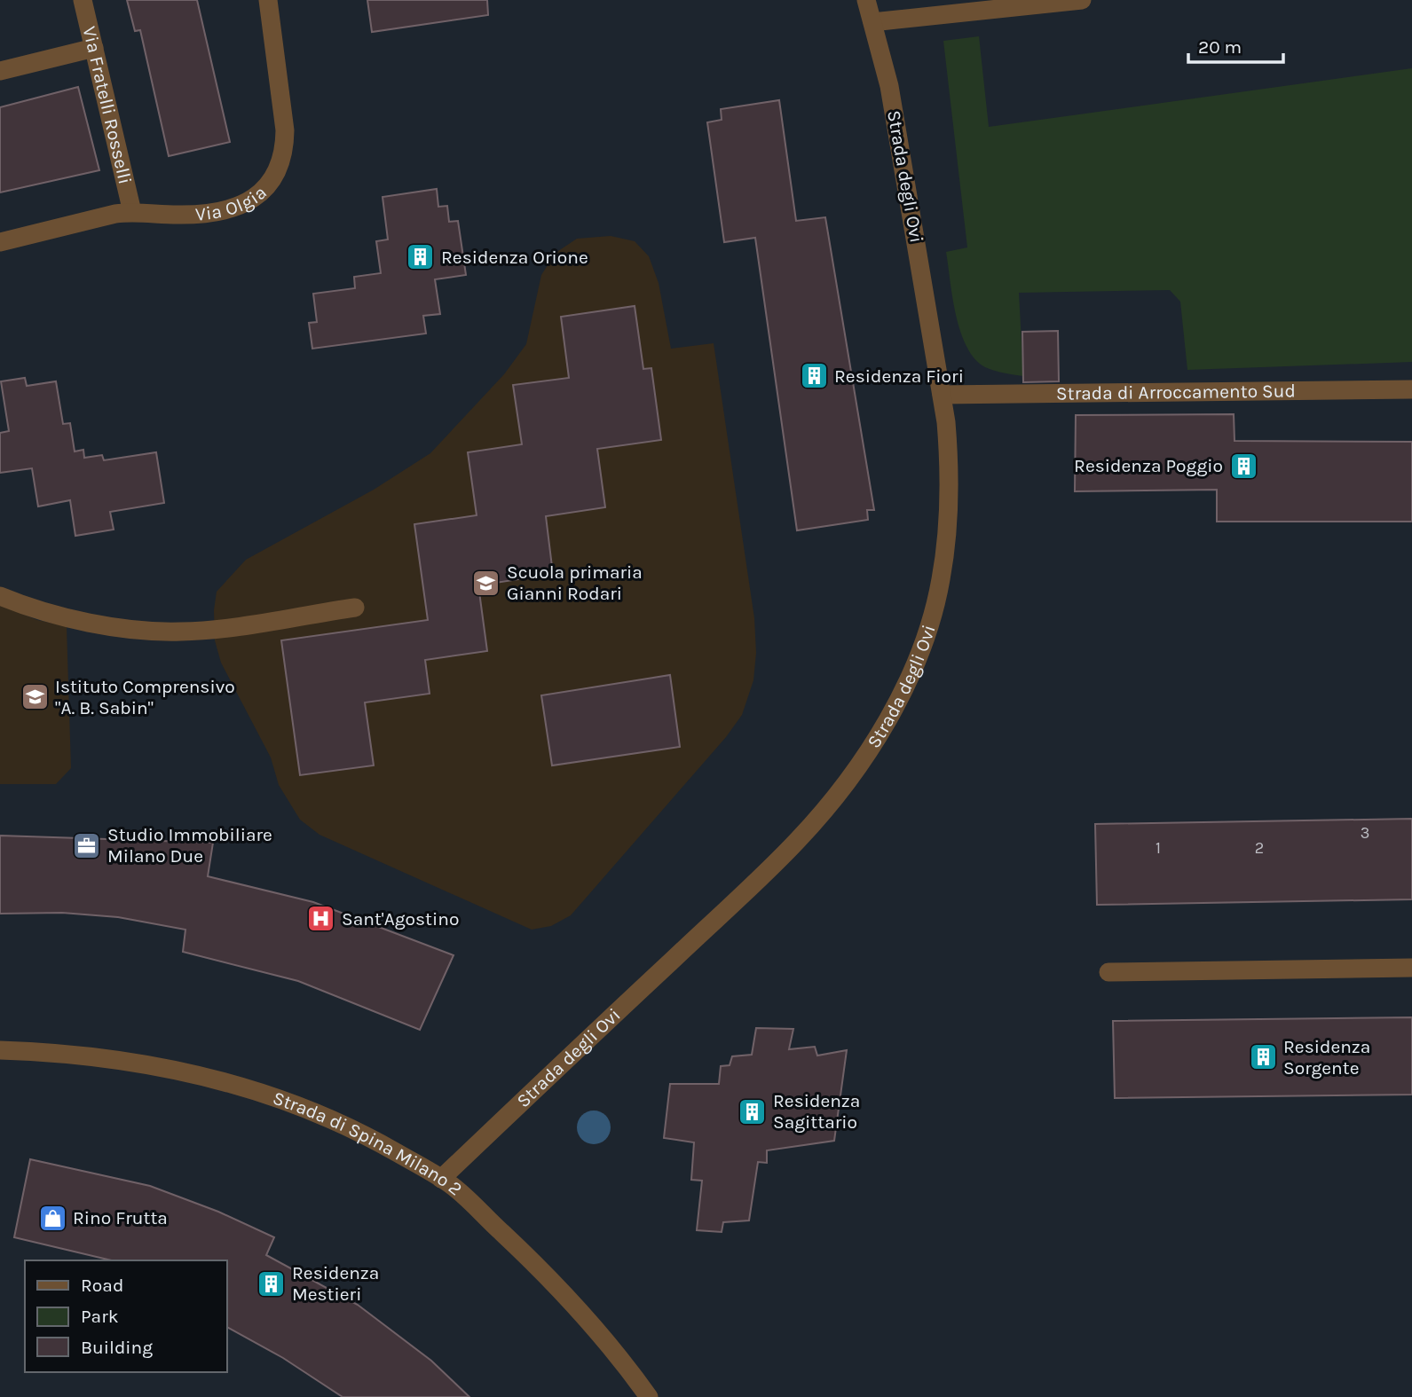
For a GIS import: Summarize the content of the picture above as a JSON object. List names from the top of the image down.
{
  "streets": {
    "street": [
      "Via Fratelli Rosselli",
      "Strada degli Ovi",
      "Via Olgia",
      "Strada di Arroccamento Sud",
      "Strada di Spina Milano 2"
    ]
  },
  "crossings": [
    ["Via Fratelli Rosselli", "Via Olgia"],
    ["Strada degli Ovi", "Strada di Arroccamento Sud"],
    ["Strada degli Ovi", "Strada di Spina Milano 2"]
  ],
  "places": {
    "building": [
      "Residenza Orione",
      "Residenza Fiori",
      "Residenza Poggio",
      "Residenza Sorgente",
      "Residenza Sagittario",
      "Residenza Mestieri"
    ],
    "school or university": ["Scuola primaria Gianni Rodari", "Istituto Comprensivo \"A. B. Sabin\""],
    "office": ["Studio Immobiliare Milano Due"],
    "hospital": ["Sant'Agostino"],
    "shop": ["Rino Frutta"]
  },
  "house_numbers": ["3", "1", "2"],
  "legend": ["Road", "Park", "Building"],
  "scale_bar": "20 m"
}
